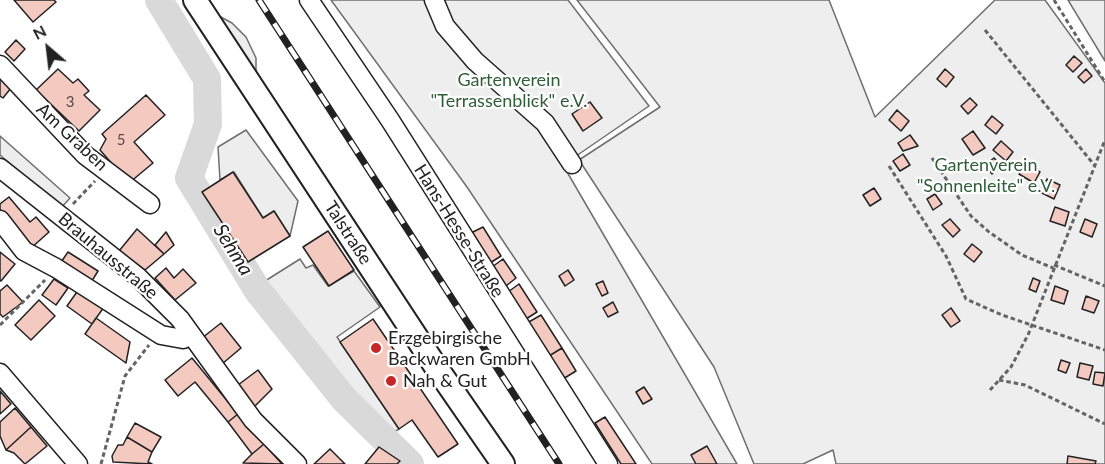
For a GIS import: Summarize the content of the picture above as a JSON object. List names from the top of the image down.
{
  "streets": {
    "main road": ["Talstraße"],
    "street": ["Am Graben", "Hans-Hesse-Straße", "Brauhausstraße"]
  },
  "water": ["Sehma"],
  "parks": ["Gartenverein \"Terrassenblick\" e.V.", "Gartenverein \"Sonnenleite\" e.V."],
  "places": ["Erzgebirgische Backwaren GmbH", "Nah & Gut"],
  "house_numbers": ["3", "5"],
  "north": "top left"
}
